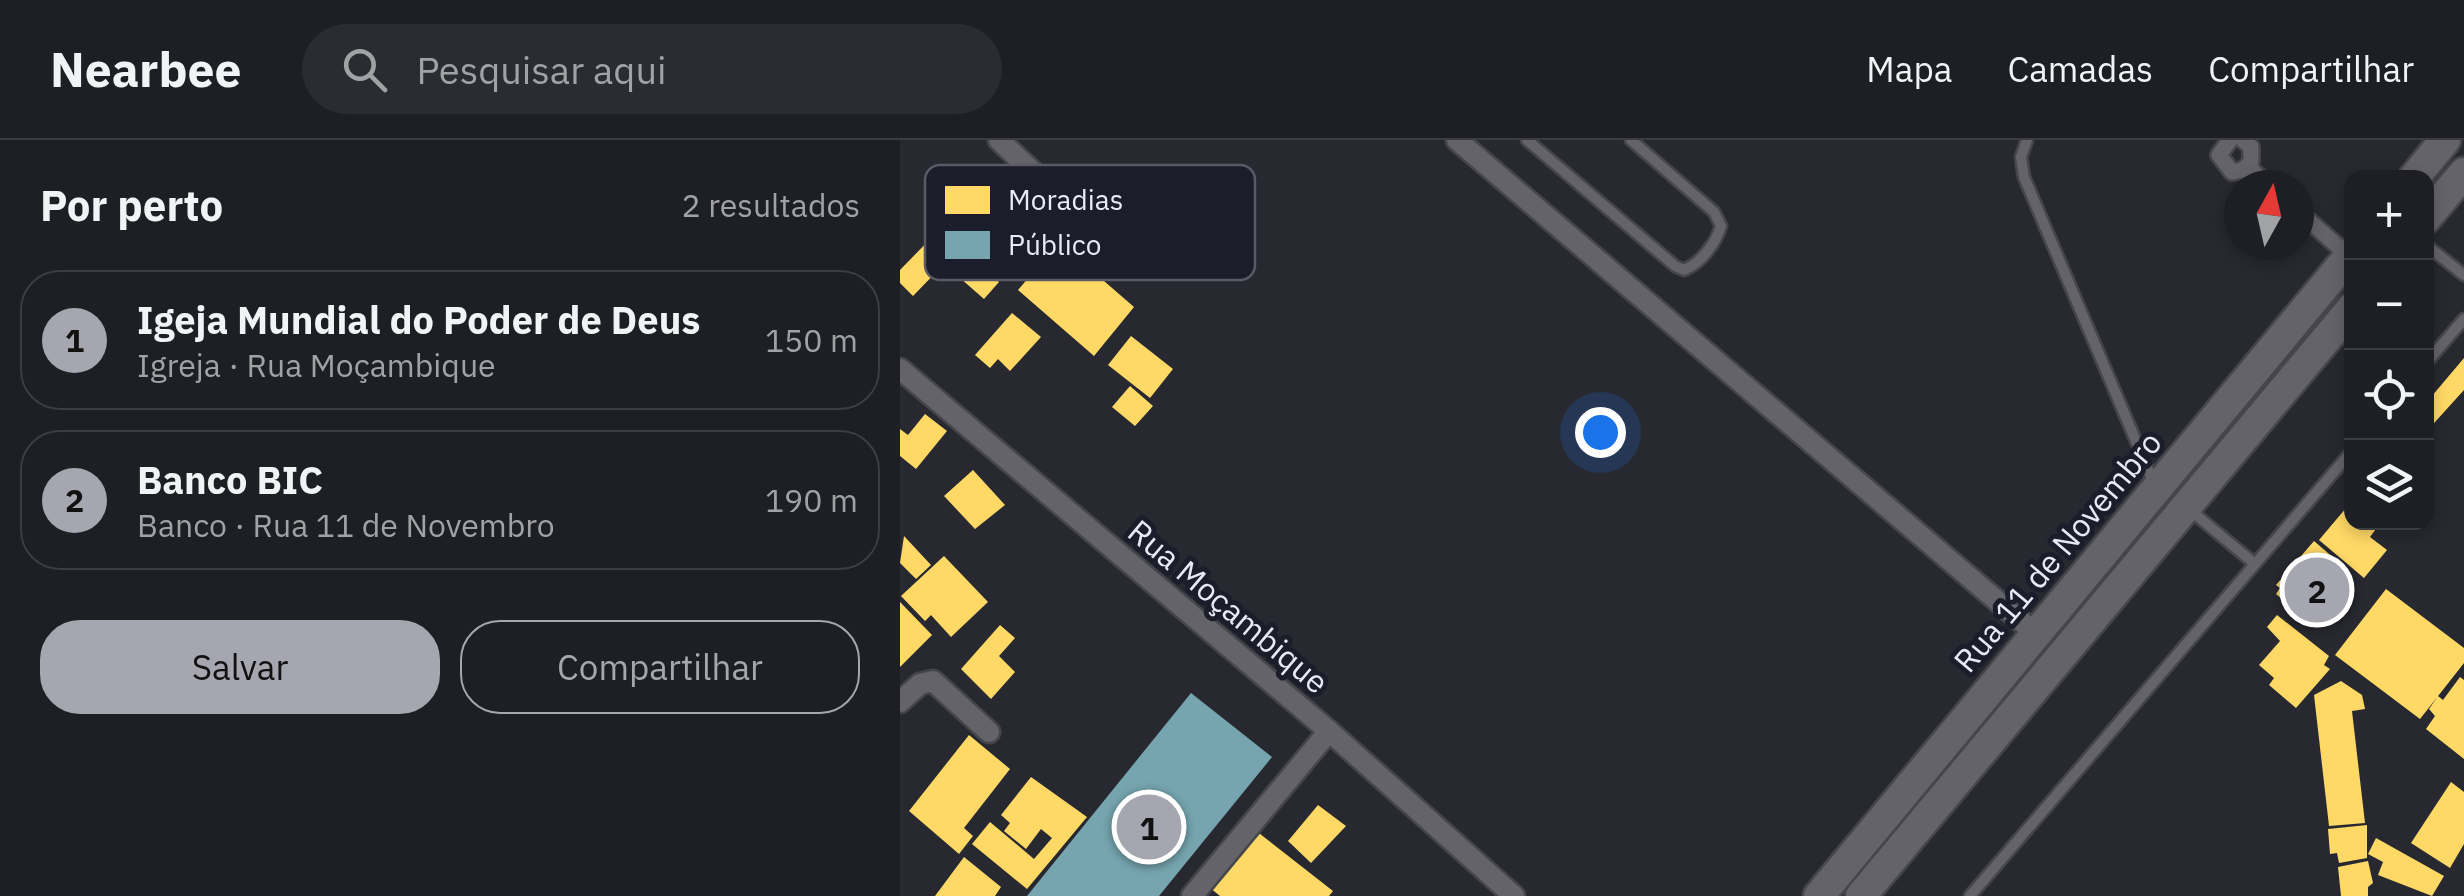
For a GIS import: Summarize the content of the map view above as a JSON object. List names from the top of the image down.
{
  "streets": {
    "main road": ["Rua 11 de Novembro"],
    "street": ["Rua Moçambique"]
  },
  "legend": ["Moradias", "Público"],
  "north": "top",
  "page": {
    "header": "Nearbee",
    "search": "Pesquisar aqui",
    "nav": ["Mapa", "Camadas", "Compartilhar"],
    "heading": ["Por perto", "2 resultados"],
    "map_buttons": ["+", "−"],
    "list": [
      {
        "mark": "1",
        "name": "Igeja Mundial do Poder de Deus",
        "note": "Igreja · Rua Moçambique",
        "value": "150 m"
      },
      {
        "mark": "2",
        "name": "Banco BIC",
        "note": "Banco · Rua 11 de Novembro",
        "value": "190 m"
      }
    ],
    "pins": ["2", "1"],
    "buttons": ["Salvar", "Compartilhar"]
  }
}
